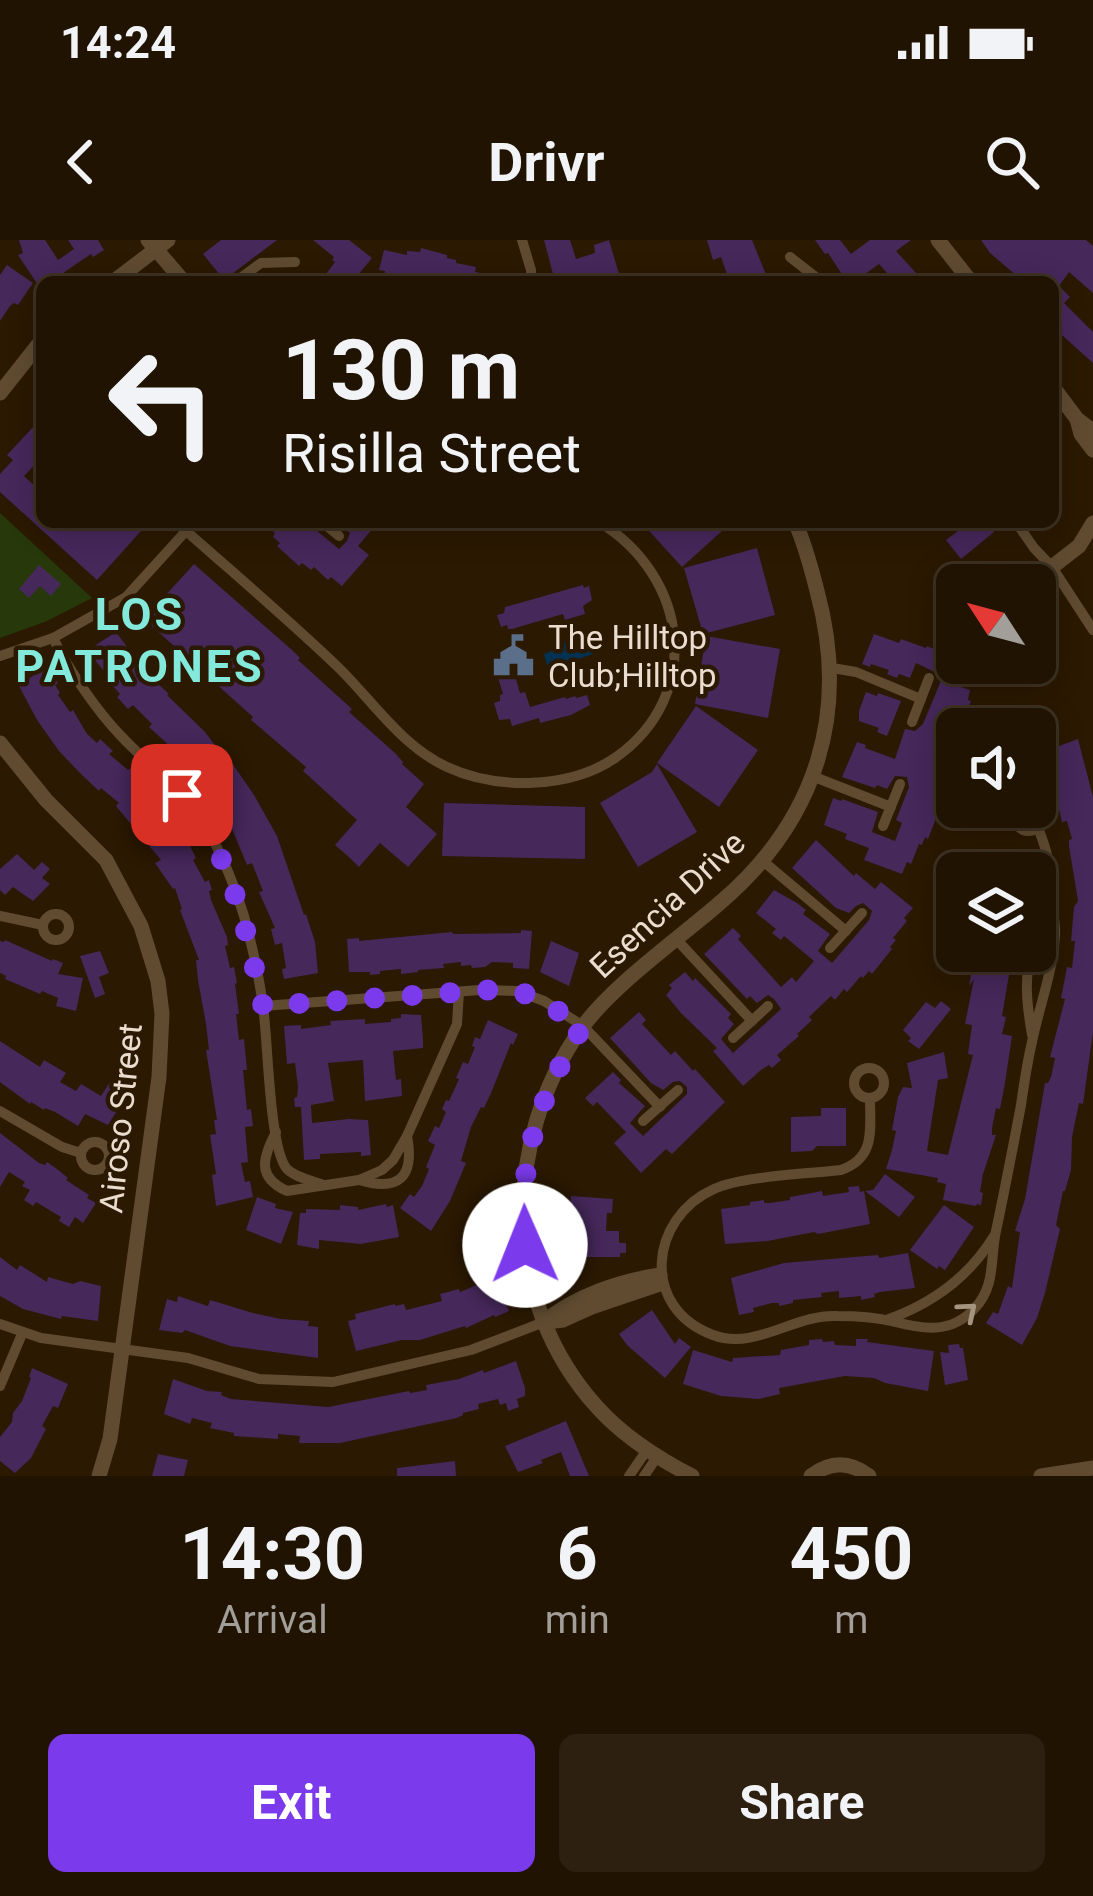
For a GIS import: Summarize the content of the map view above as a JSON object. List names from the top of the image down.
{
  "streets": {
    "street": ["Esencia Drive", "Airoso Street"]
  },
  "districts": ["LOS PATRONES"],
  "places": {
    "public building": ["The Hilltop Club;Hilltop"]
  },
  "north": "top left",
  "page": {
    "status": "14:24",
    "header": "Drivr",
    "turn": ["130 m", "Risilla Street"],
    "eta": [
      "14:30",
      "Arrival",
      "6",
      "min",
      "450",
      "m"
    ],
    "buttons": ["Exit", "Share"]
  }
}
